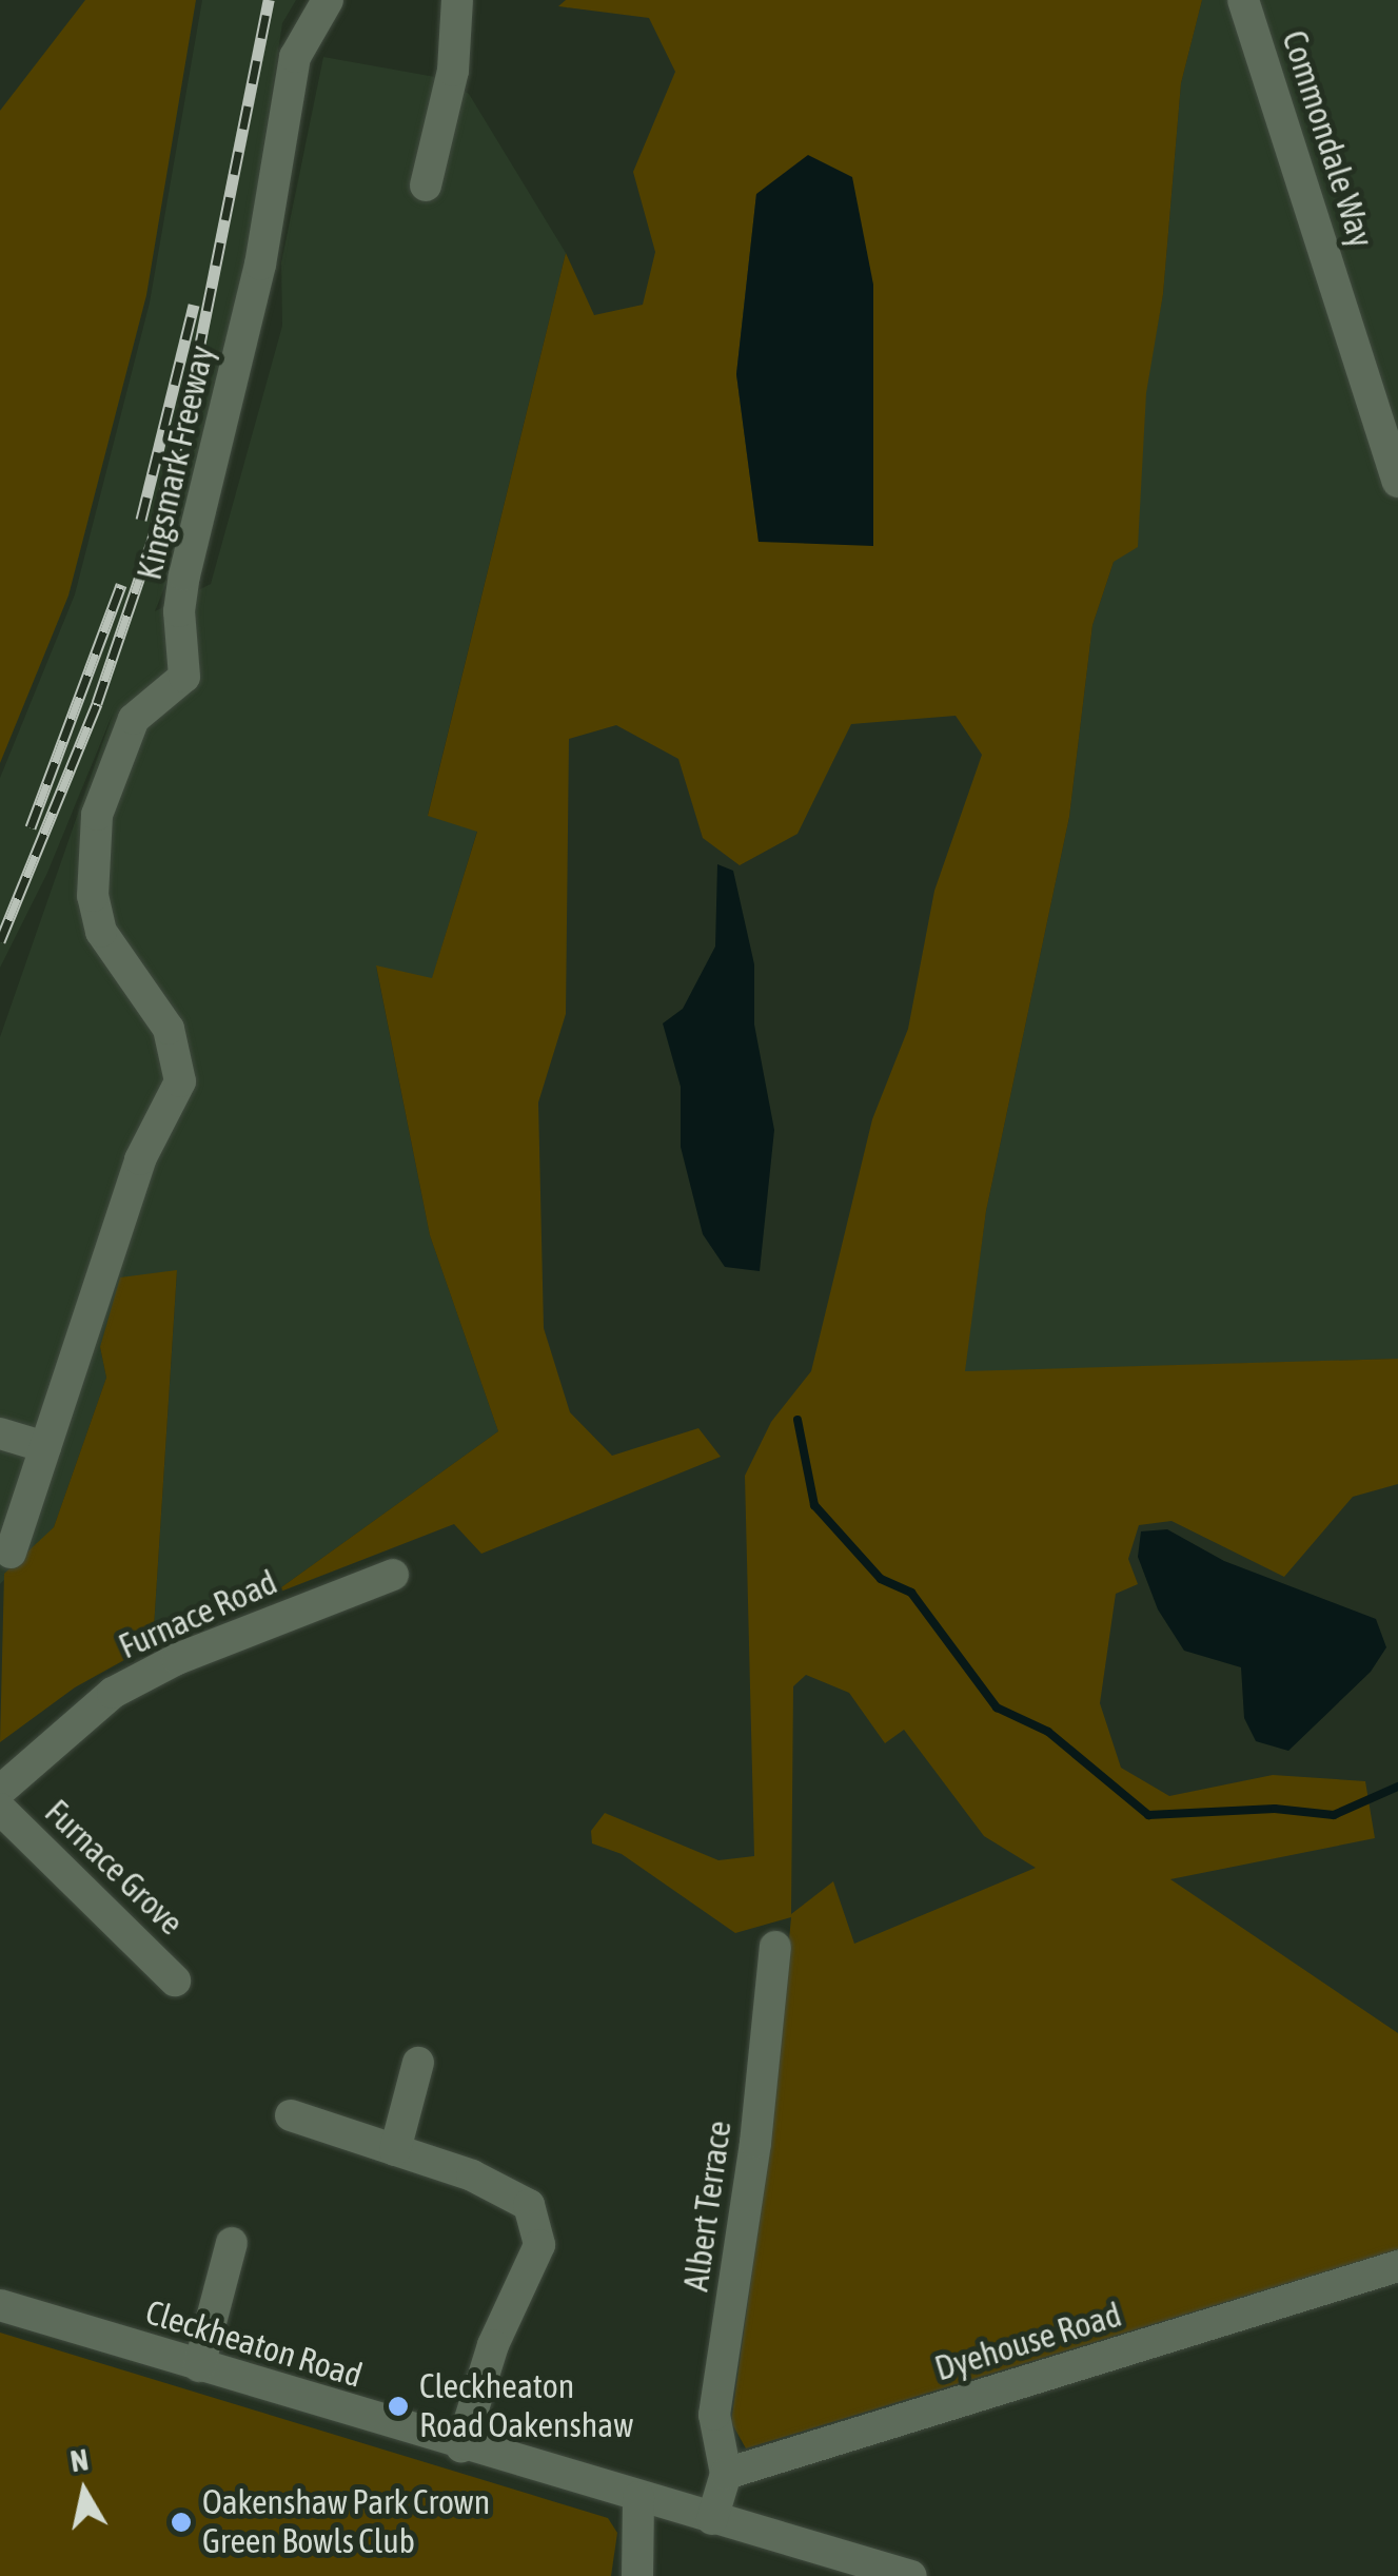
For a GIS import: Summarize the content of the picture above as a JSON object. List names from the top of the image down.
{
  "streets": {
    "street": [
      "Commondale Way",
      "Kingsmark Freeway",
      "Furnace Road",
      "Furnace Grove",
      "Albert Terrace",
      "Dyehouse Road",
      "Cleckheaton Road"
    ]
  },
  "crossings": [
    ["Albert Terrace", "Dyehouse Road"]
  ],
  "places": ["Cleckheaton Road Oakenshaw", "Oakenshaw Park Crown Green Bowls Club"],
  "north": "top"
}
